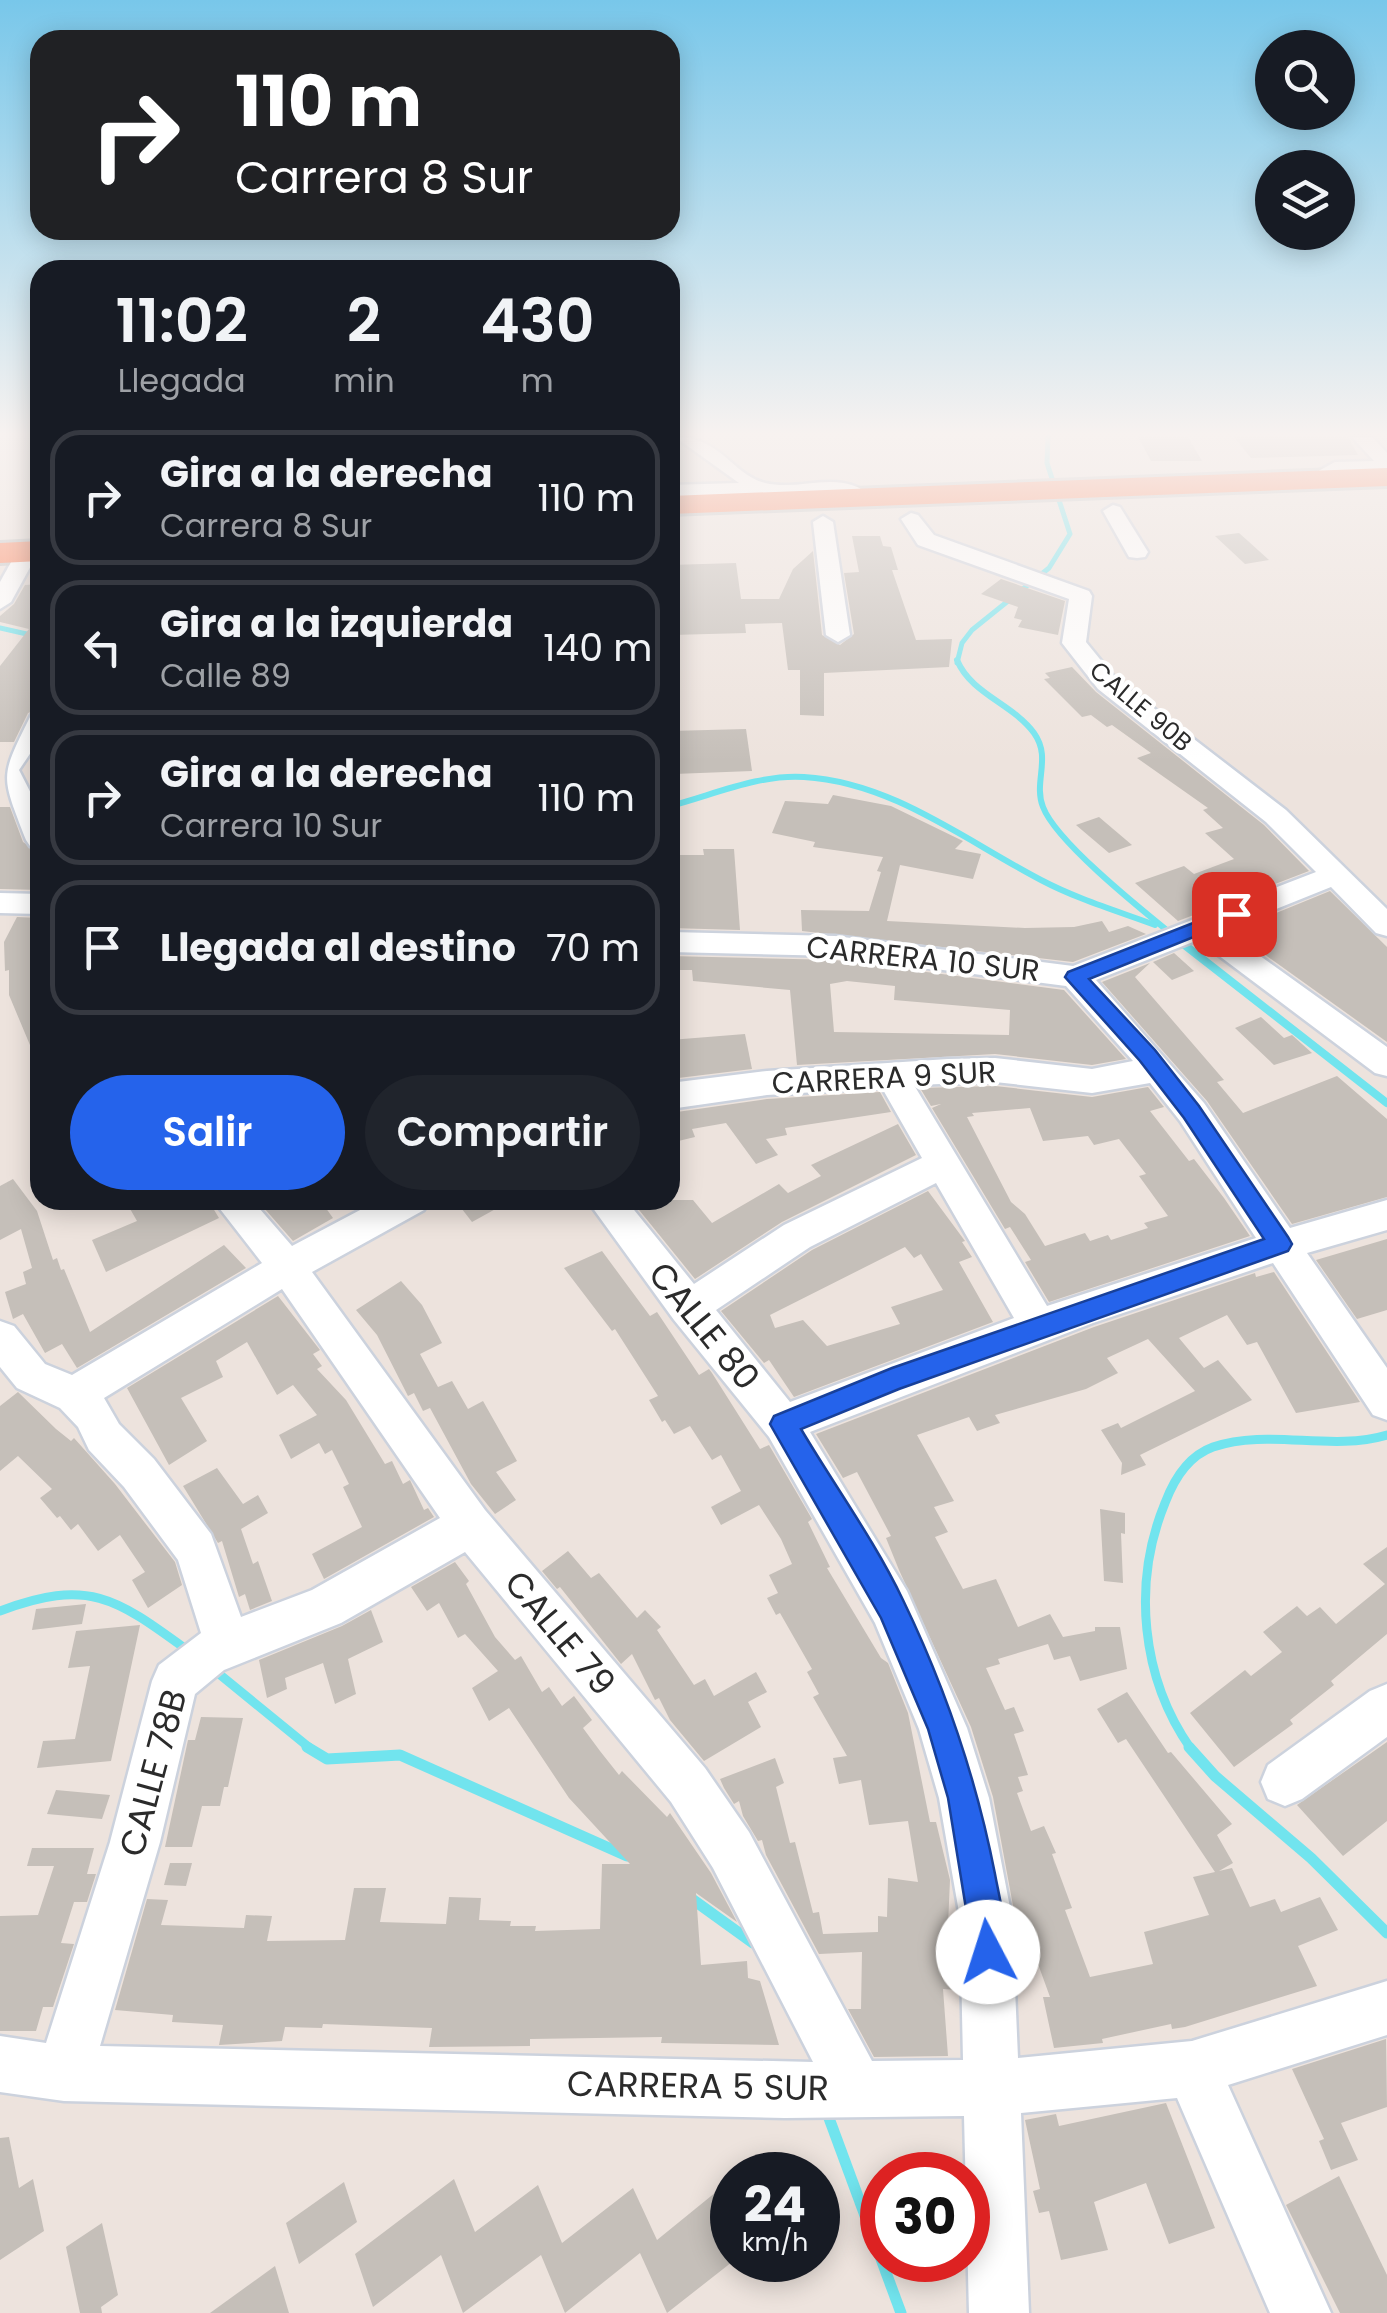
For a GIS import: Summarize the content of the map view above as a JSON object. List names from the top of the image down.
{
  "streets": {
    "street": [
      "CALLE 90B",
      "CARRERA 10 SUR",
      "CARRERA 9 SUR",
      "CALLE 80",
      "CALLE 79",
      "CALLE 78B",
      "CARRERA 5 SUR"
    ]
  },
  "crossings": [
    ["CALLE 90B", "CARRERA 10 SUR"],
    ["CALLE 80", "CARRERA 5 SUR"],
    ["CALLE 79", "CARRERA 5 SUR"],
    ["CALLE 78B", "CARRERA 5 SUR"]
  ],
  "page": {
    "turn": ["110 m", "Carrera 8 Sur"],
    "eta": [
      "11:02",
      "Llegada",
      "2",
      "min",
      "430",
      "m"
    ],
    "list": [
      {
        "name": "Gira a la derecha",
        "note": "Carrera 8 Sur",
        "value": "110 m"
      },
      {
        "name": "Gira a la izquierda",
        "note": "Calle 89",
        "value": "140 m"
      },
      {
        "name": "Gira a la derecha",
        "note": "Carrera 10 Sur",
        "value": "110 m"
      },
      {
        "name": "Llegada al destino",
        "value": "70 m"
      }
    ],
    "buttons": ["Salir", "Compartir"],
    "speed": "24 km/h",
    "limit": "30"
  }
}
